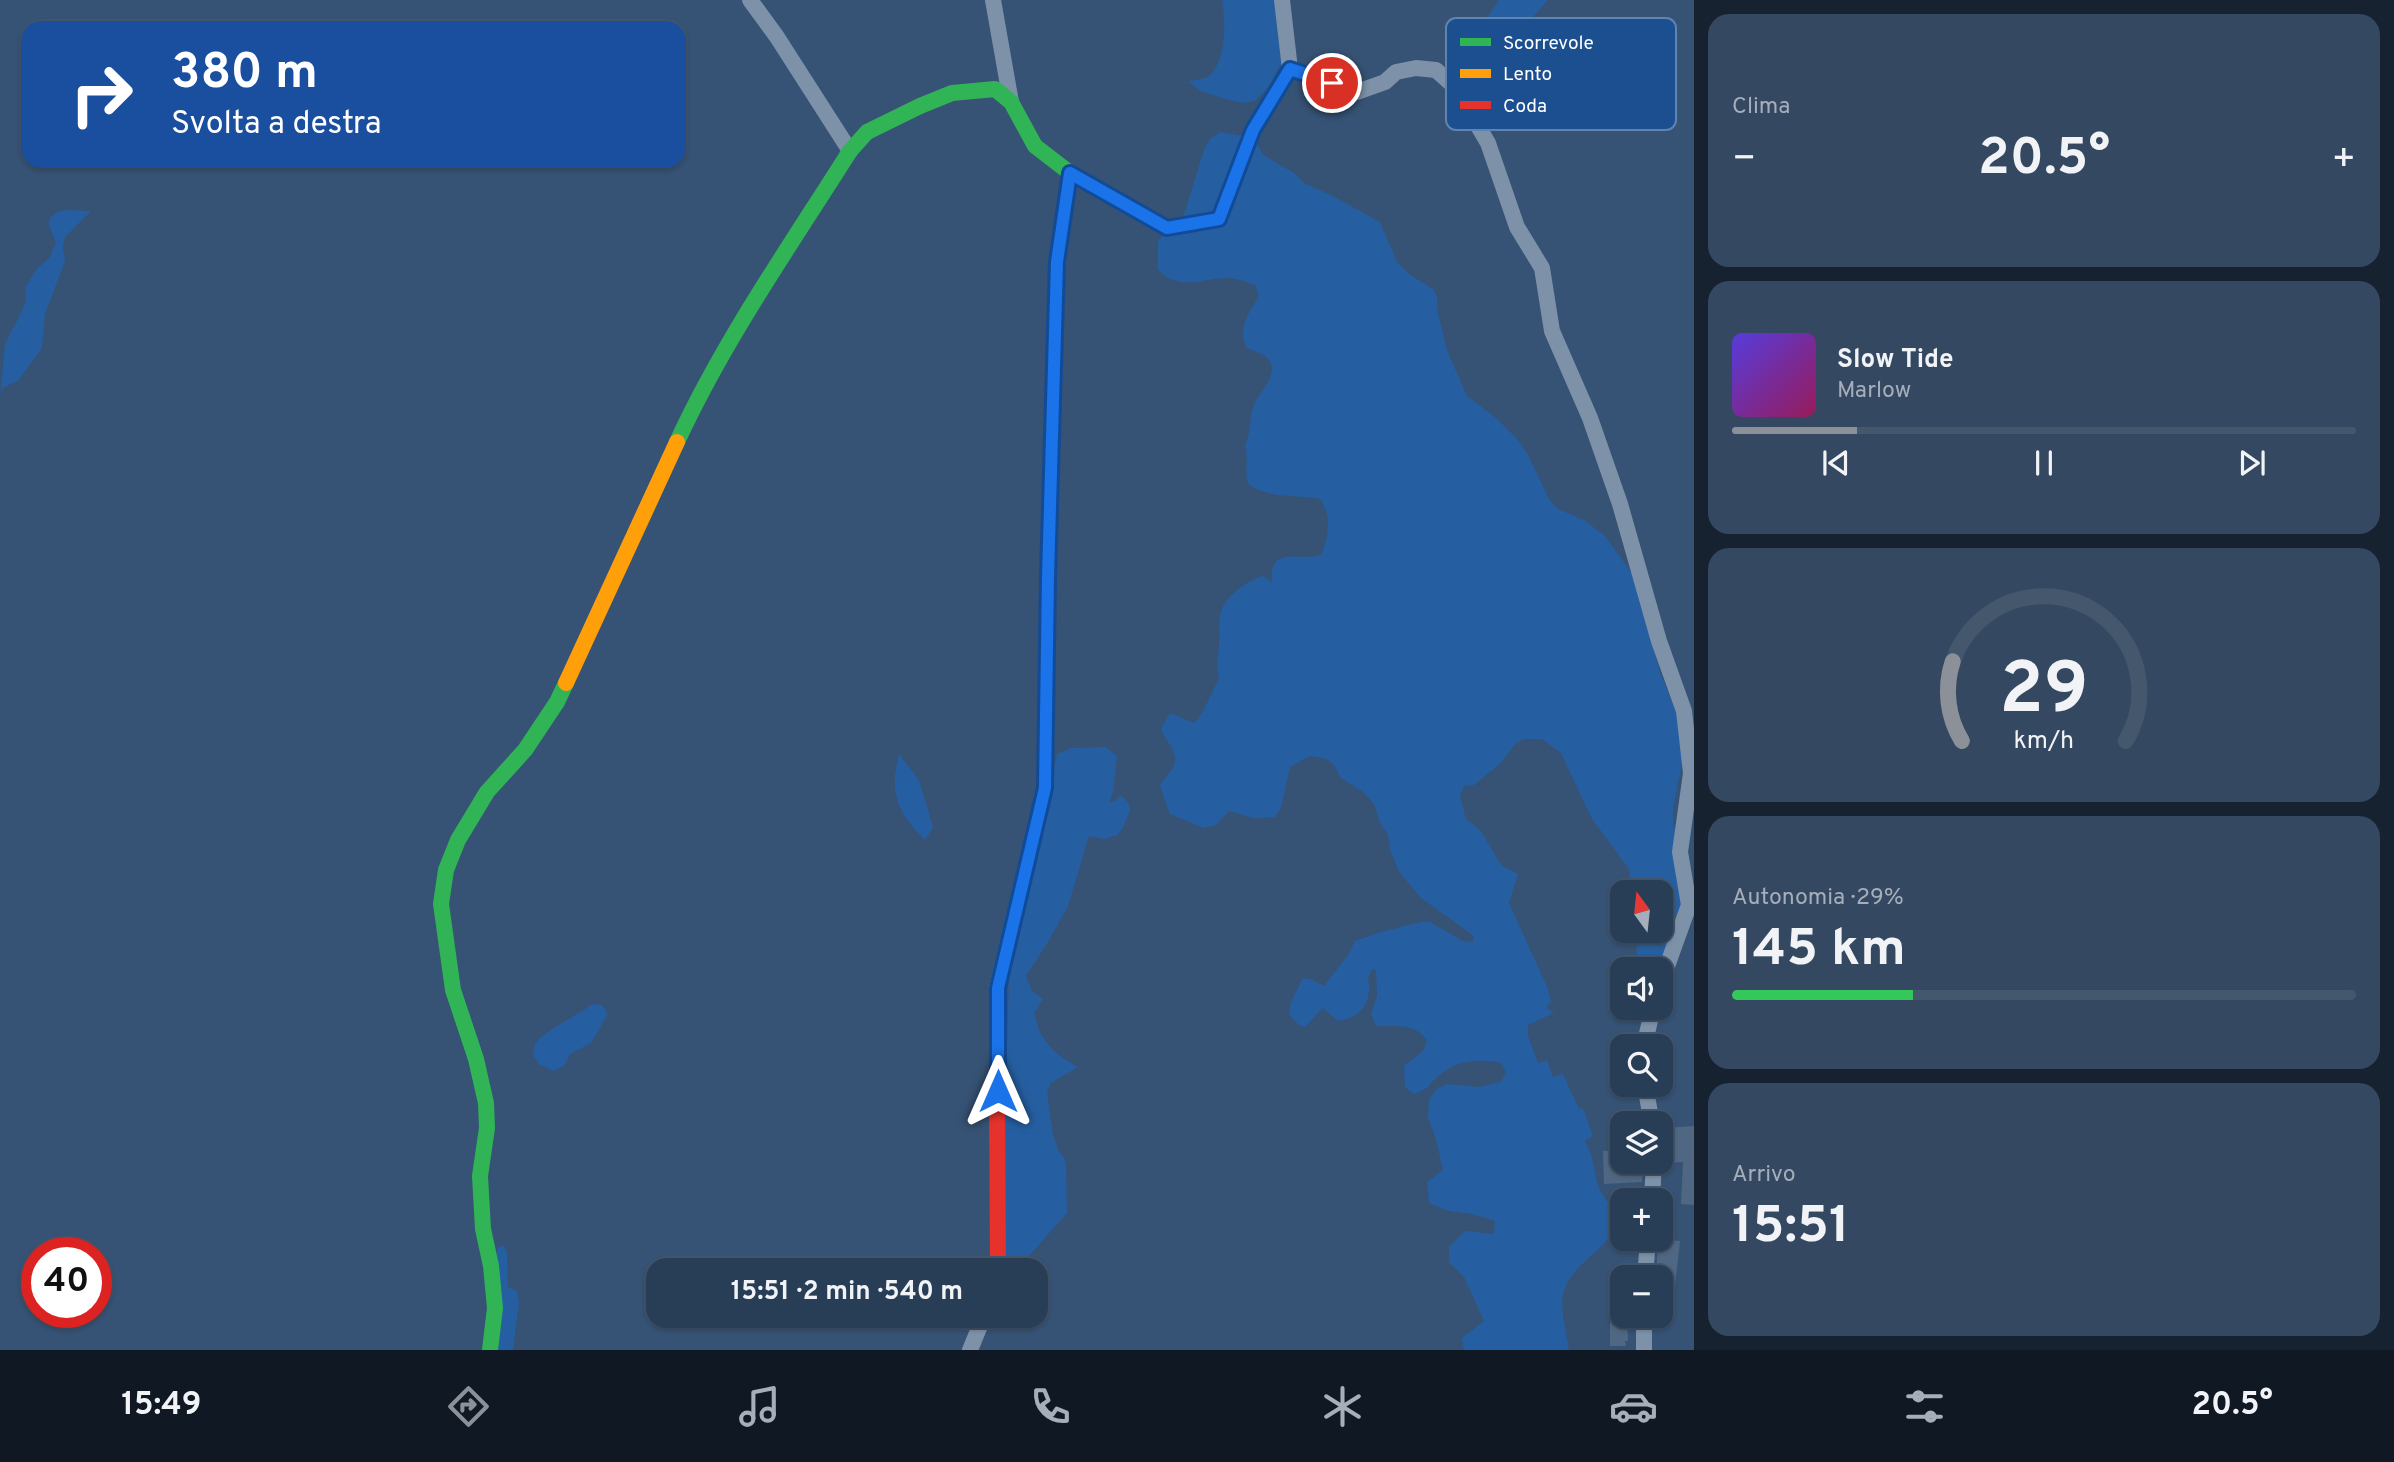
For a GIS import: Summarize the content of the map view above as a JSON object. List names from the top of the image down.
{
  "legend": ["Scorrevole", "Lento", "Coda"],
  "north": "top",
  "page": {
    "tile": [
      "Clima",
      ["Autonomia · 29%", "145 km"],
      ["Arrivo", "15:51"]
    ],
    "turn": ["380 m", "Svolta a destra"],
    "heat": ["−", "20.5°", "+"],
    "song": ["Slow Tide", "Marlow"],
    "map_buttons": ["+", "−"],
    "limit": "40",
    "trip": "15:51 · 2 min · 540 m",
    "tabs": ["15:49", "20.5°"],
    "gauge": ["29", "km/h"]
  }
}
